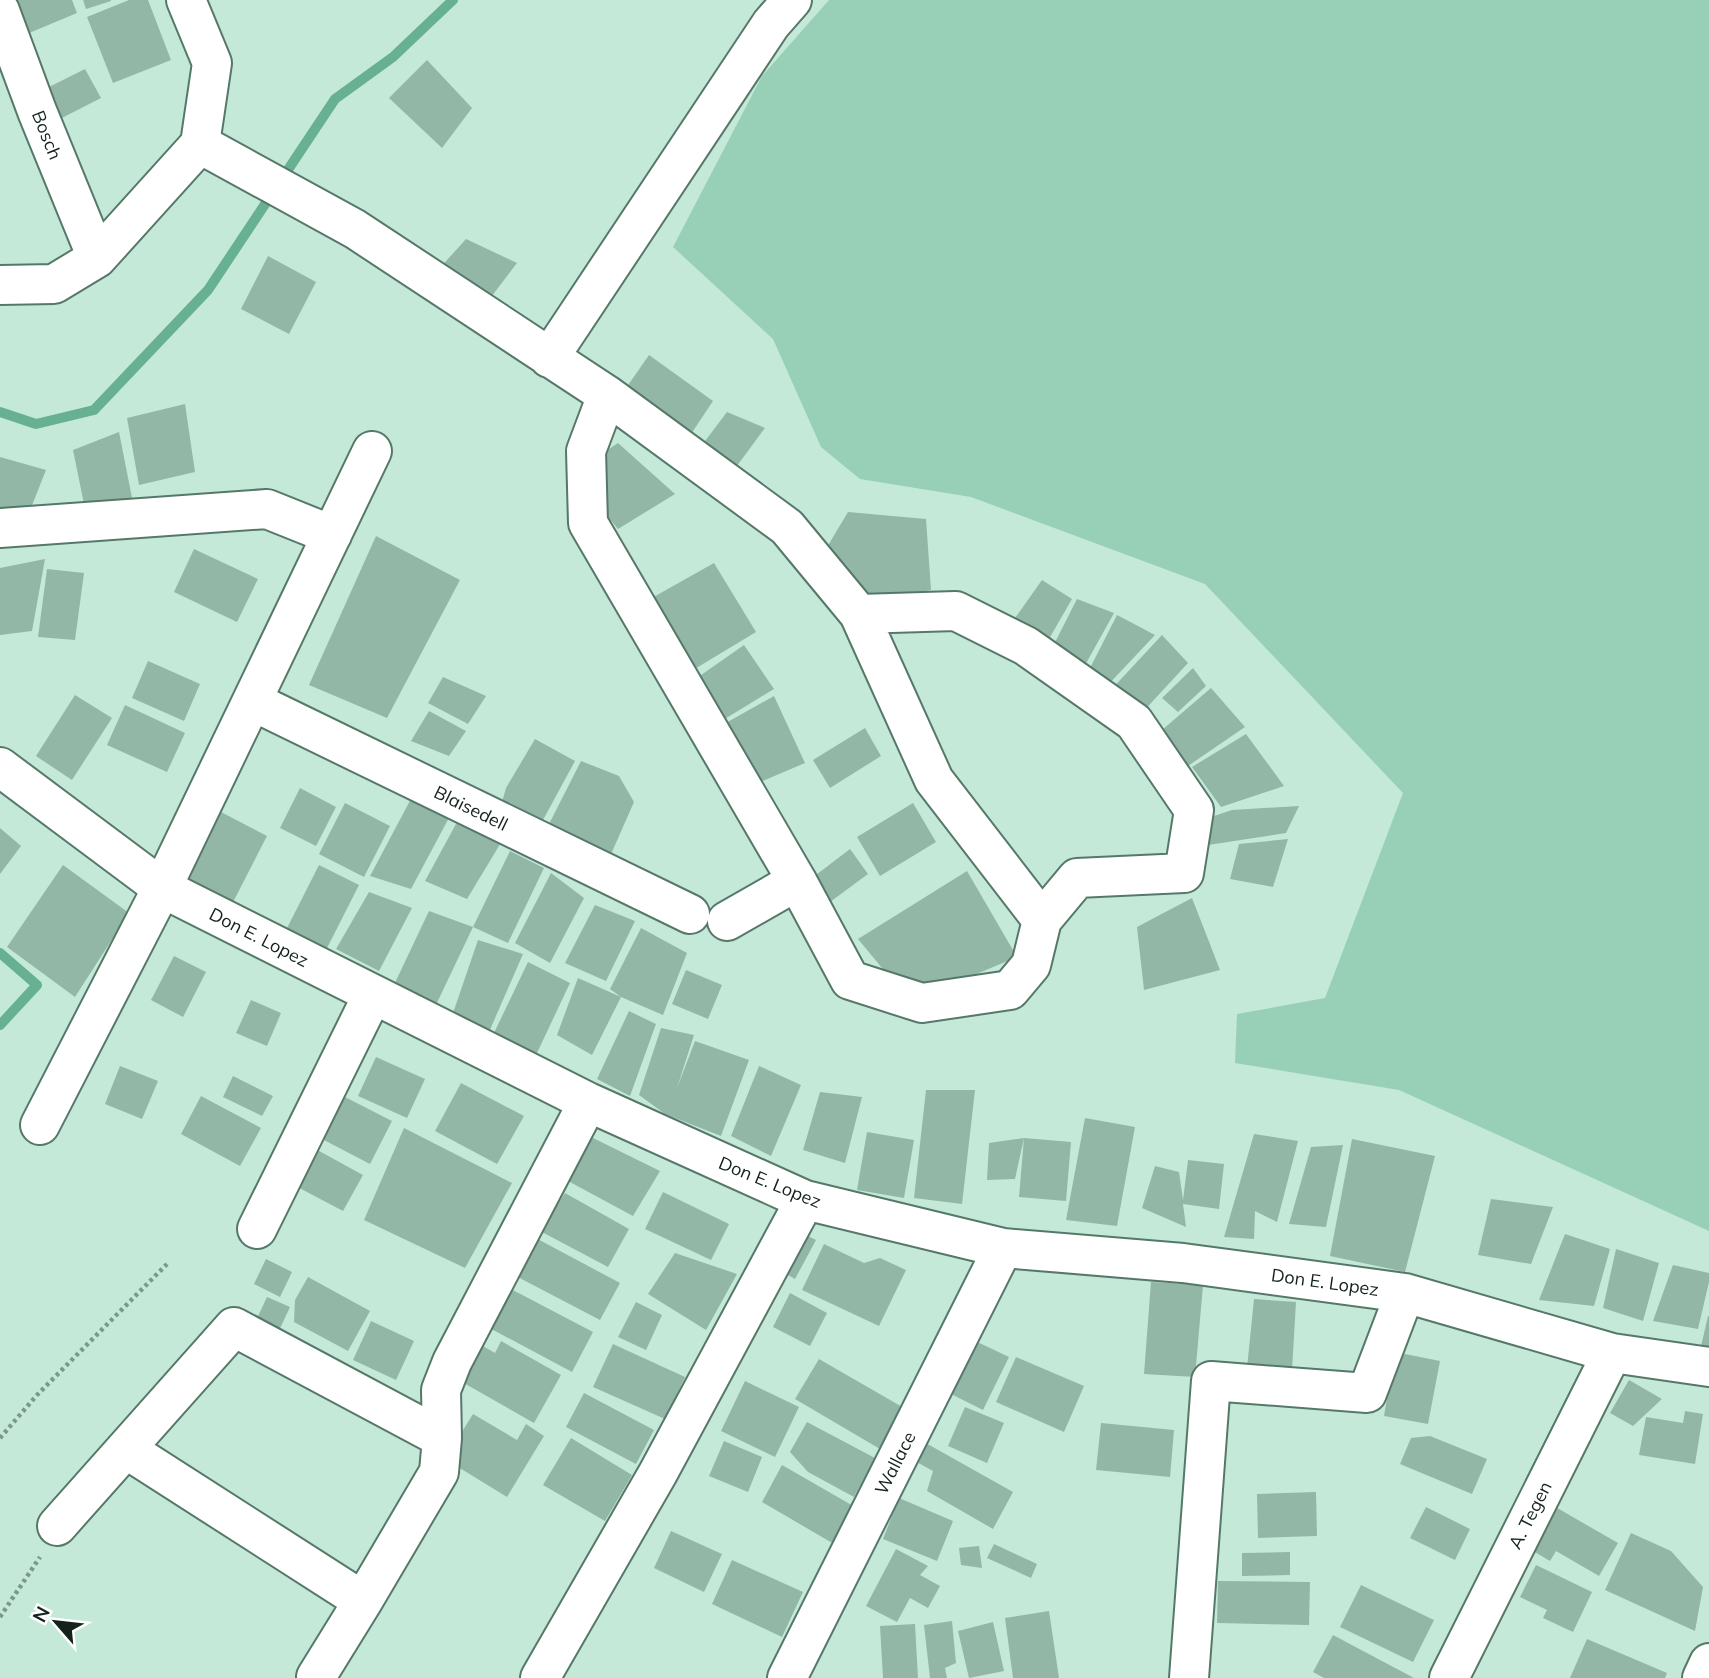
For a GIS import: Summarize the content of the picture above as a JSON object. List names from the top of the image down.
{
  "streets": {
    "street": [
      "Bosch",
      "Blaisedell",
      "Don E. Lopez",
      "Wallace",
      "A. Tegen"
    ]
  },
  "crossings": [
    ["Don E. Lopez", "Wallace"],
    ["Don E. Lopez", "A. Tegen"]
  ],
  "north": "top left"
}
